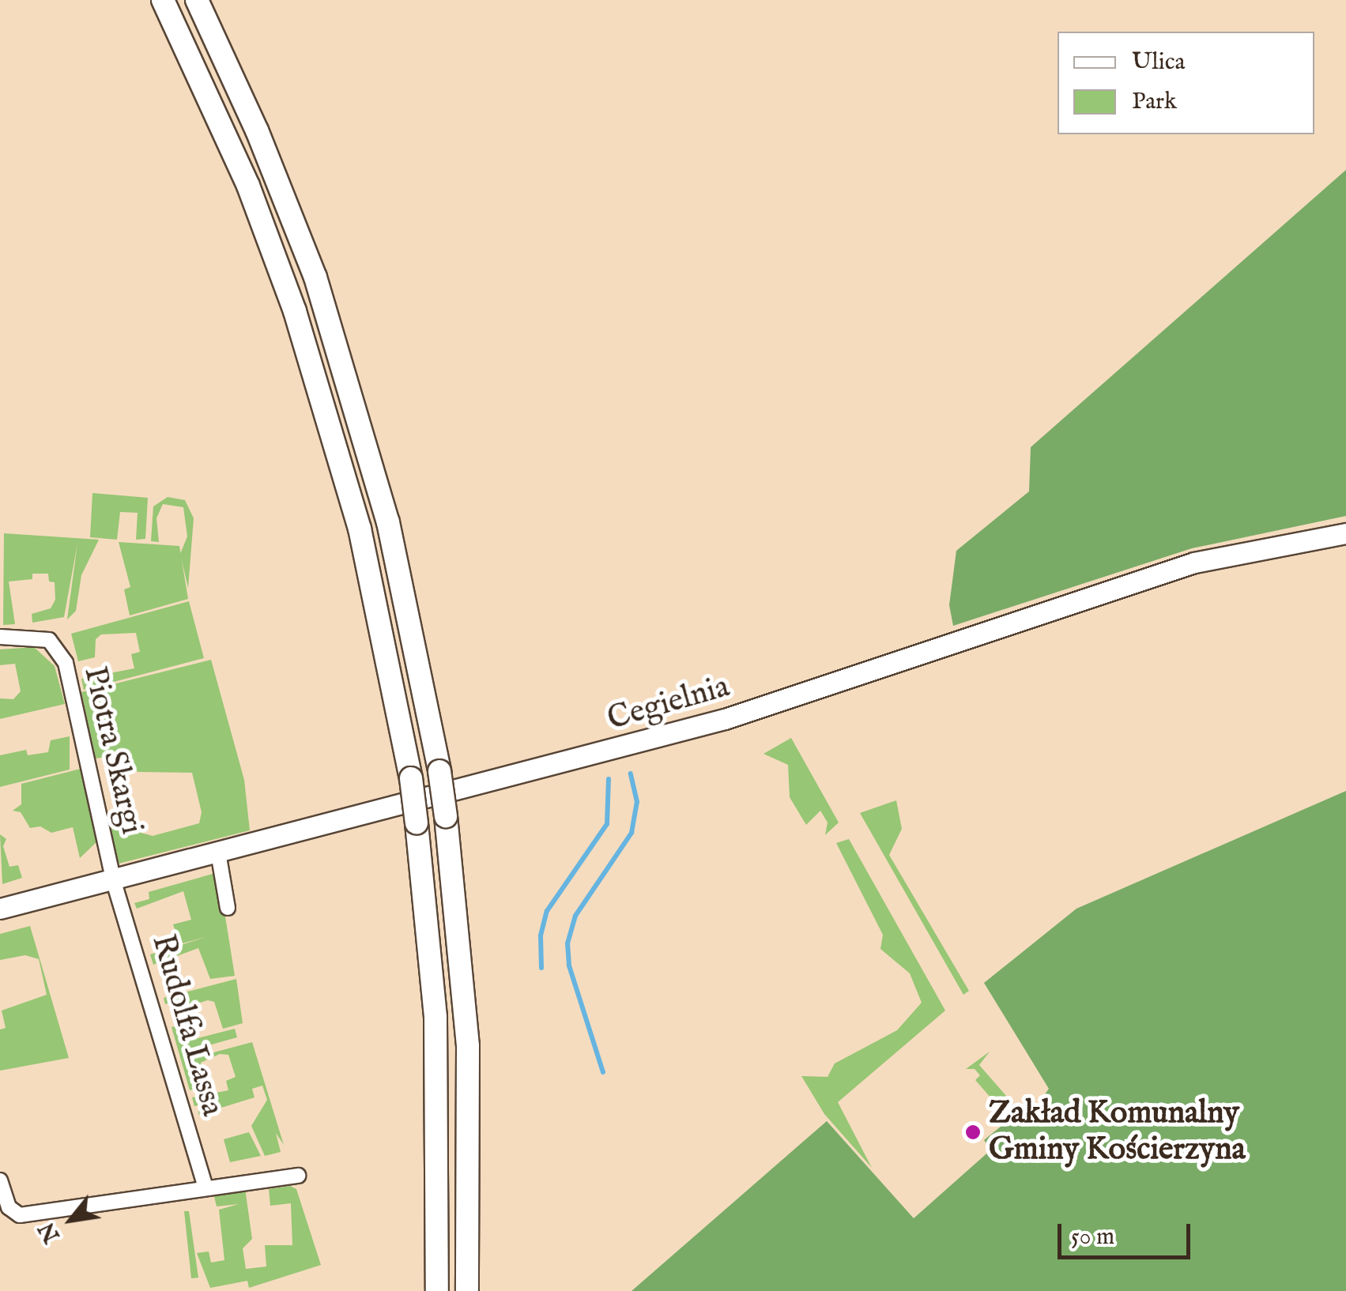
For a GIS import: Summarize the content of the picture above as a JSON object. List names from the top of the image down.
{
  "streets": {
    "street": ["Cegielnia", "Piotra Skargi", "Rudolfa Lassa"]
  },
  "crossings": [
    ["Cegielnia", "Piotra Skargi"],
    ["Cegielnia", "Rudolfa Lassa"],
    ["Piotra Skargi", "Rudolfa Lassa"]
  ],
  "places": ["Zakład Komunalny Gminy Kościerzyna"],
  "legend": ["Ulica", "Park"],
  "scale_bar": "50 m",
  "north": "bottom left"
}
